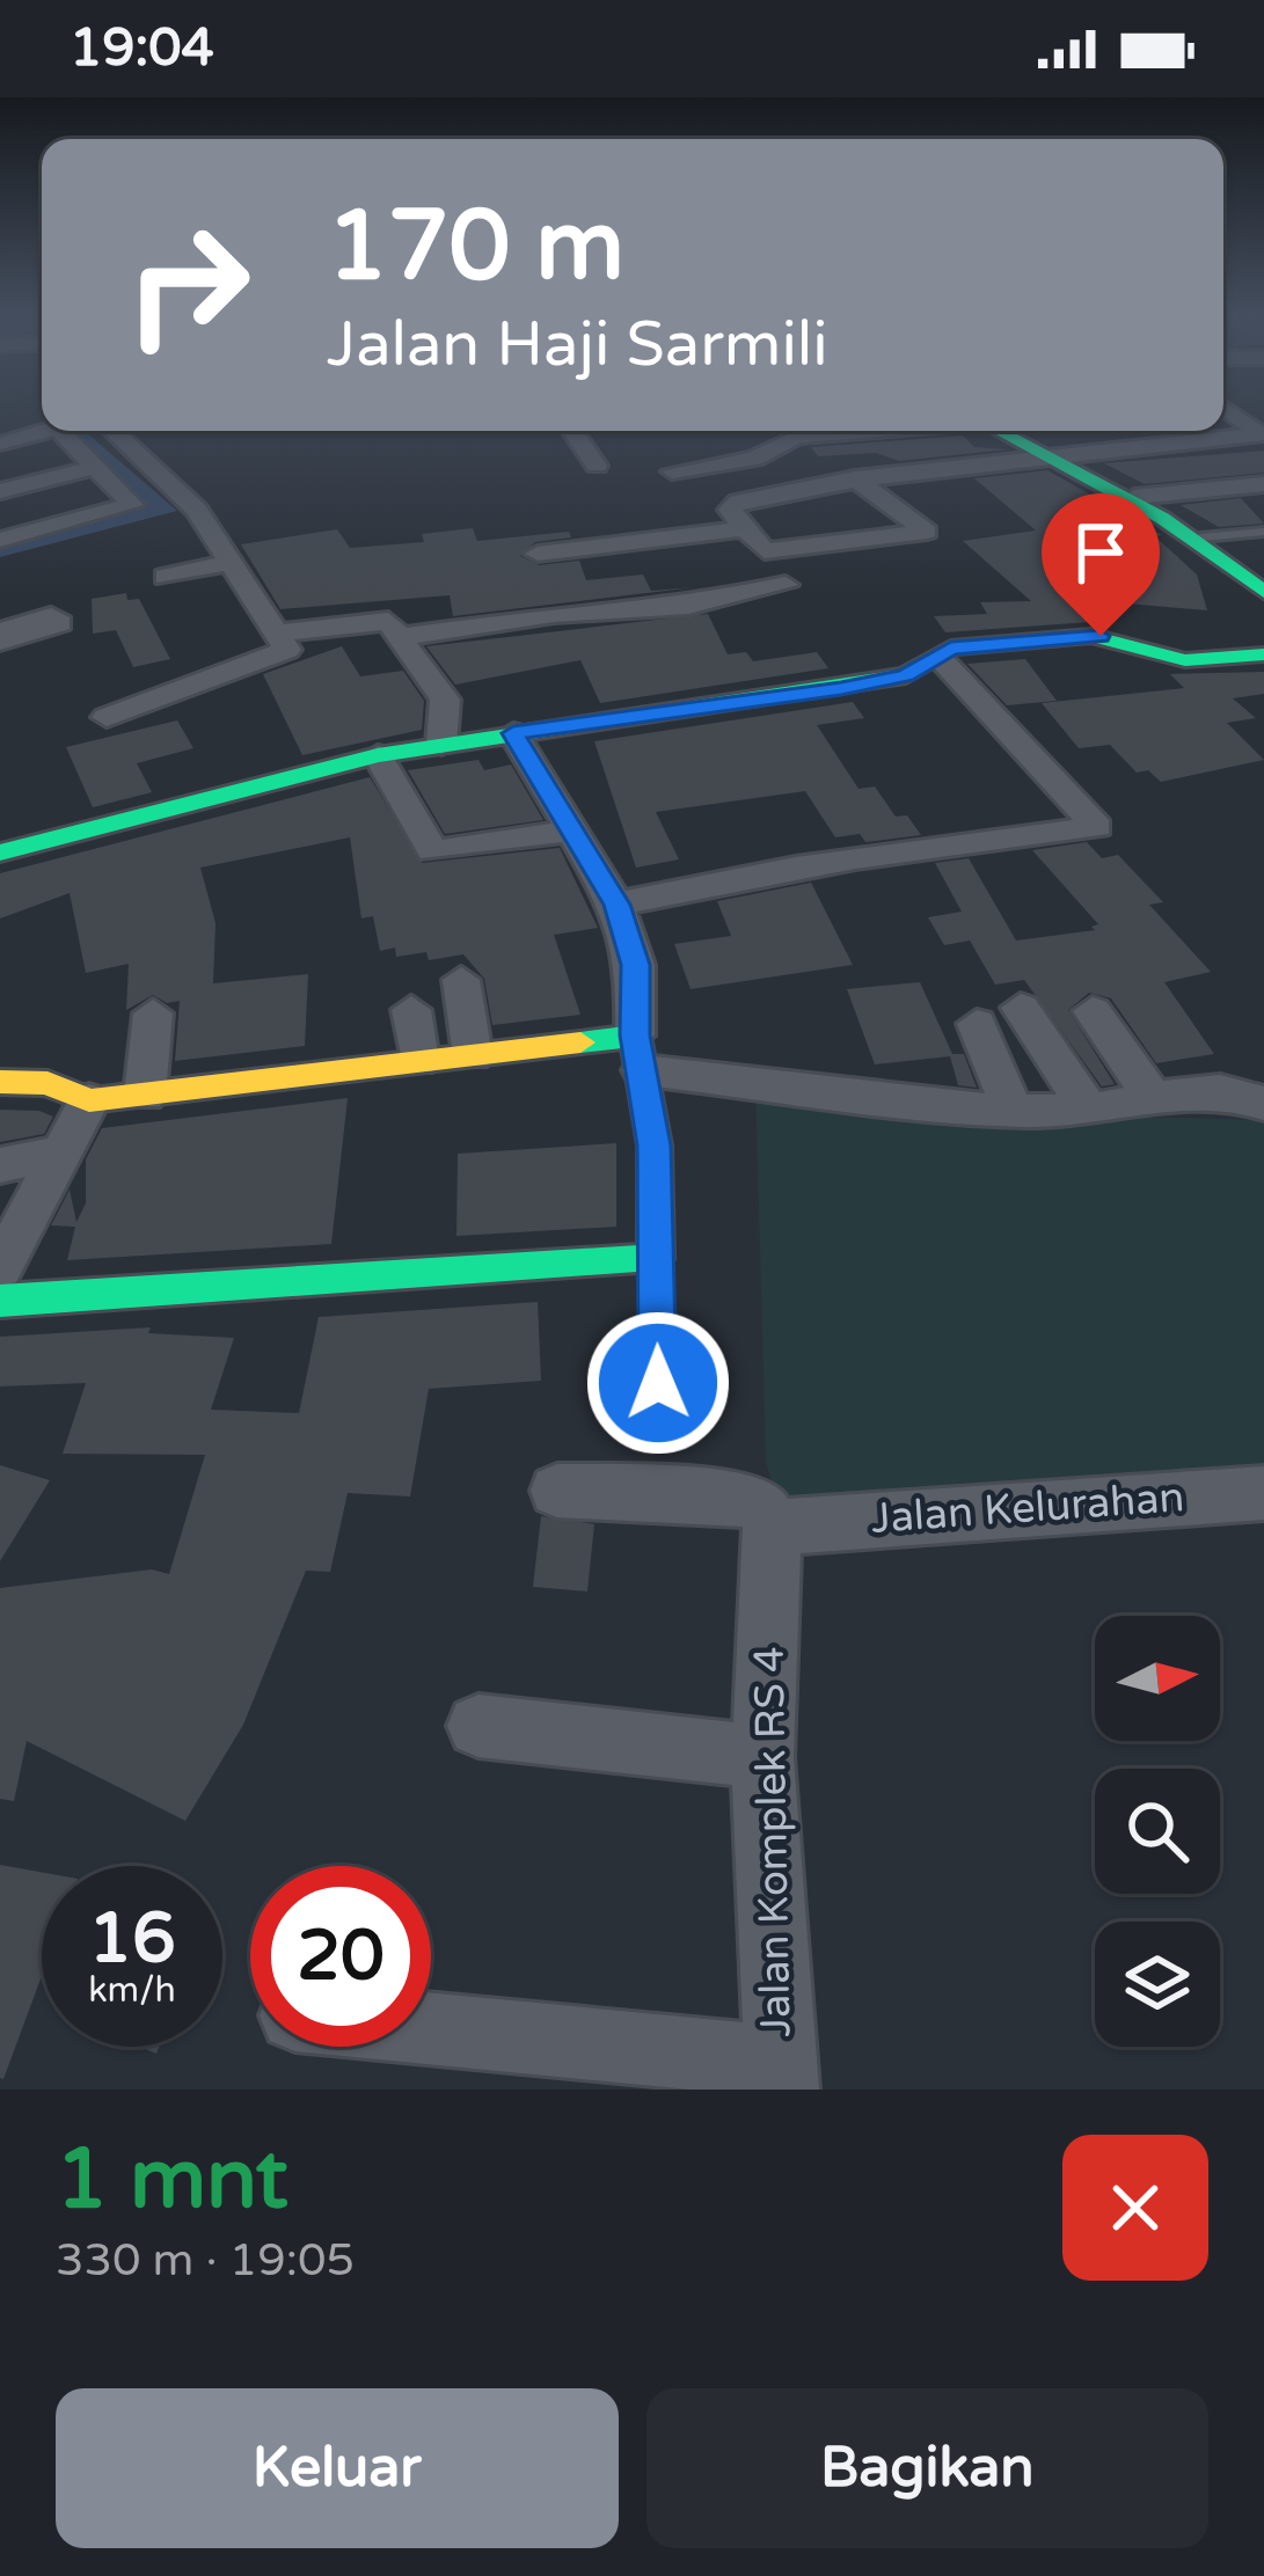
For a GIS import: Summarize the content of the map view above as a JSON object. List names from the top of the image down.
{
  "streets": {
    "street": ["Jalan Kelurahan", "Jalan Komplek RS 4"]
  },
  "crossings": [
    ["Jalan Kelurahan", "Jalan Komplek RS 4"]
  ],
  "north": "right",
  "page": {
    "status": "19:04",
    "turn": ["170 m", "Jalan Haji Sarmili"],
    "speed": "16 km/h",
    "limit": "20",
    "heading": ["1 mnt", "330 m · 19:05"],
    "buttons": ["Keluar", "Bagikan"]
  }
}
